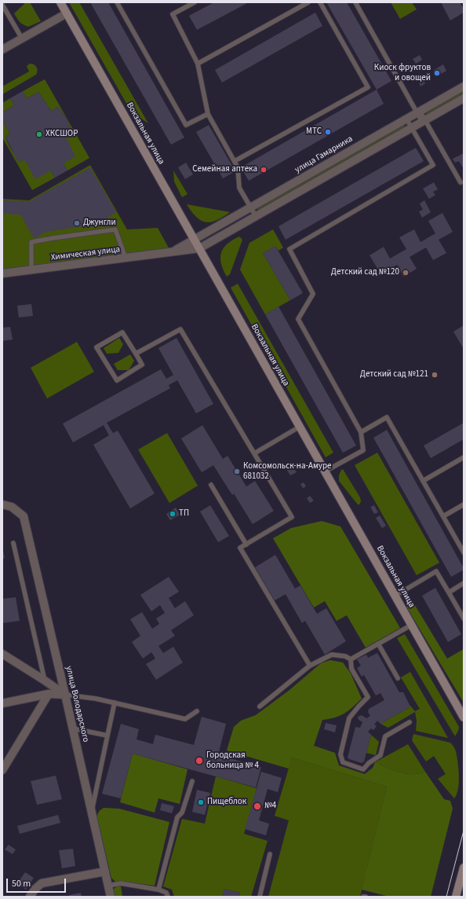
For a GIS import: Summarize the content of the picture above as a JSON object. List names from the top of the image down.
{
  "streets": {
    "main road": ["Вокзальная улица"],
    "street": ["улица Гамарника", "Химическая улица", "улица Володарского"]
  },
  "crossings": [
    ["Вокзальная улица", "улица Гамарника"],
    ["Вокзальная улица", "Химическая улица"],
    ["улица Гамарника", "Химическая улица"]
  ],
  "places": [
    "Киоск фруктов и овощей",
    "МТС",
    "ХКСШОР",
    "Семейная аптека",
    "Джунгли",
    "Детский сад №120",
    "Детский сад №121",
    "Комсомольск-на-Амуре 681032",
    "ТП",
    "Городская больница № 4",
    "Пищеблок",
    "№4"
  ],
  "scale_bar": "50 m"
}
